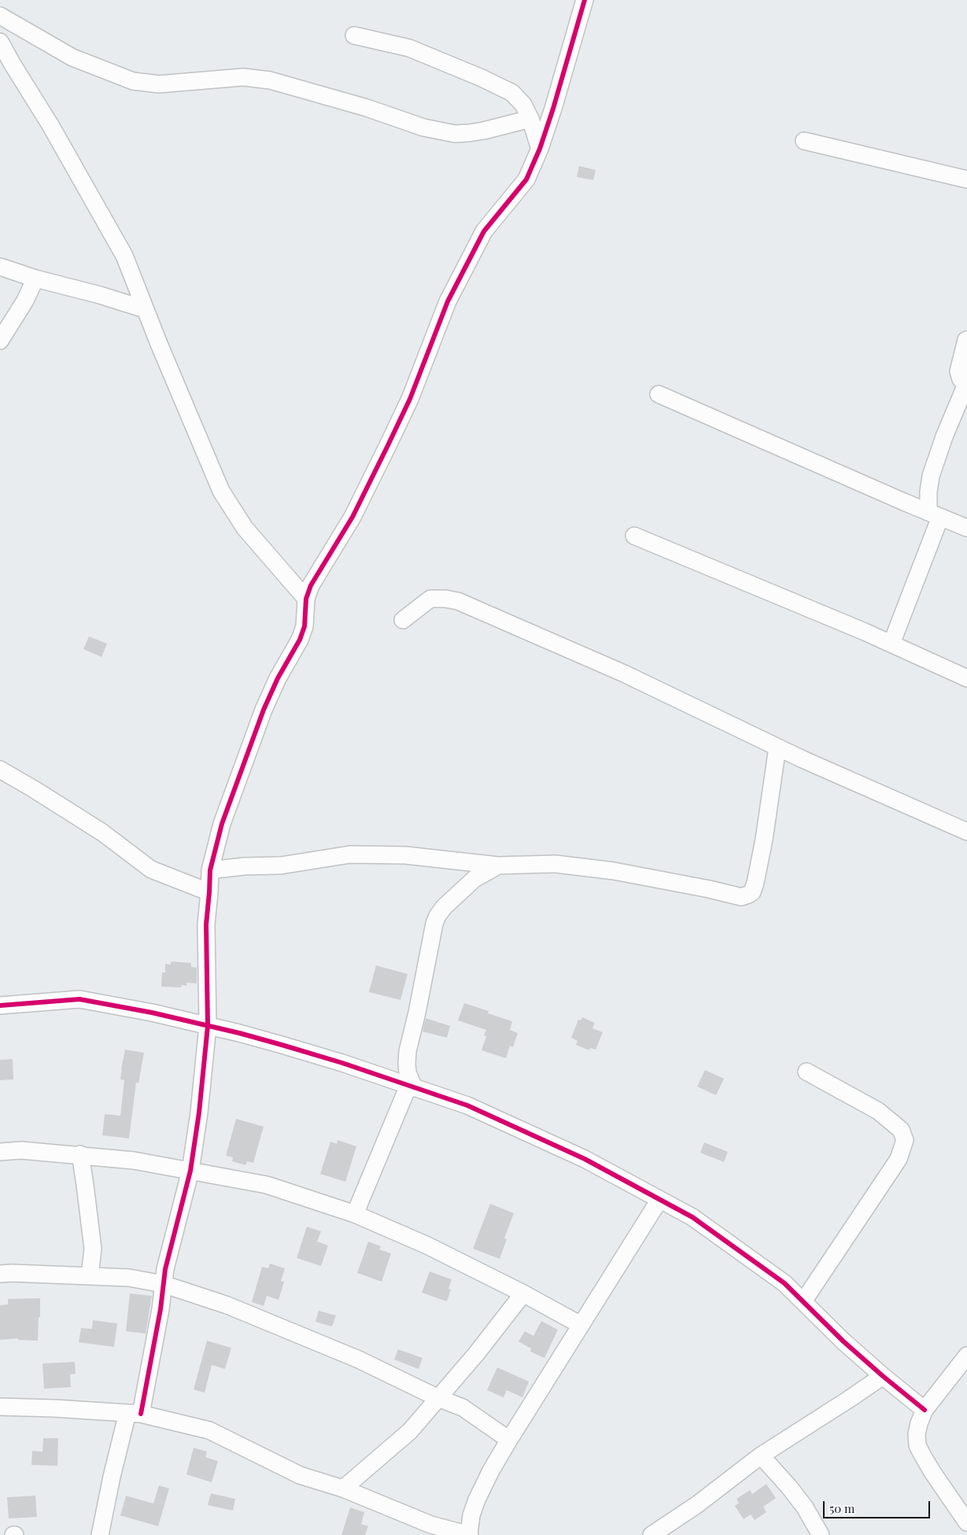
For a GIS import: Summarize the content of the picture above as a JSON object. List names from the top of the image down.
{
  "scale_bar": "50 m"
}
